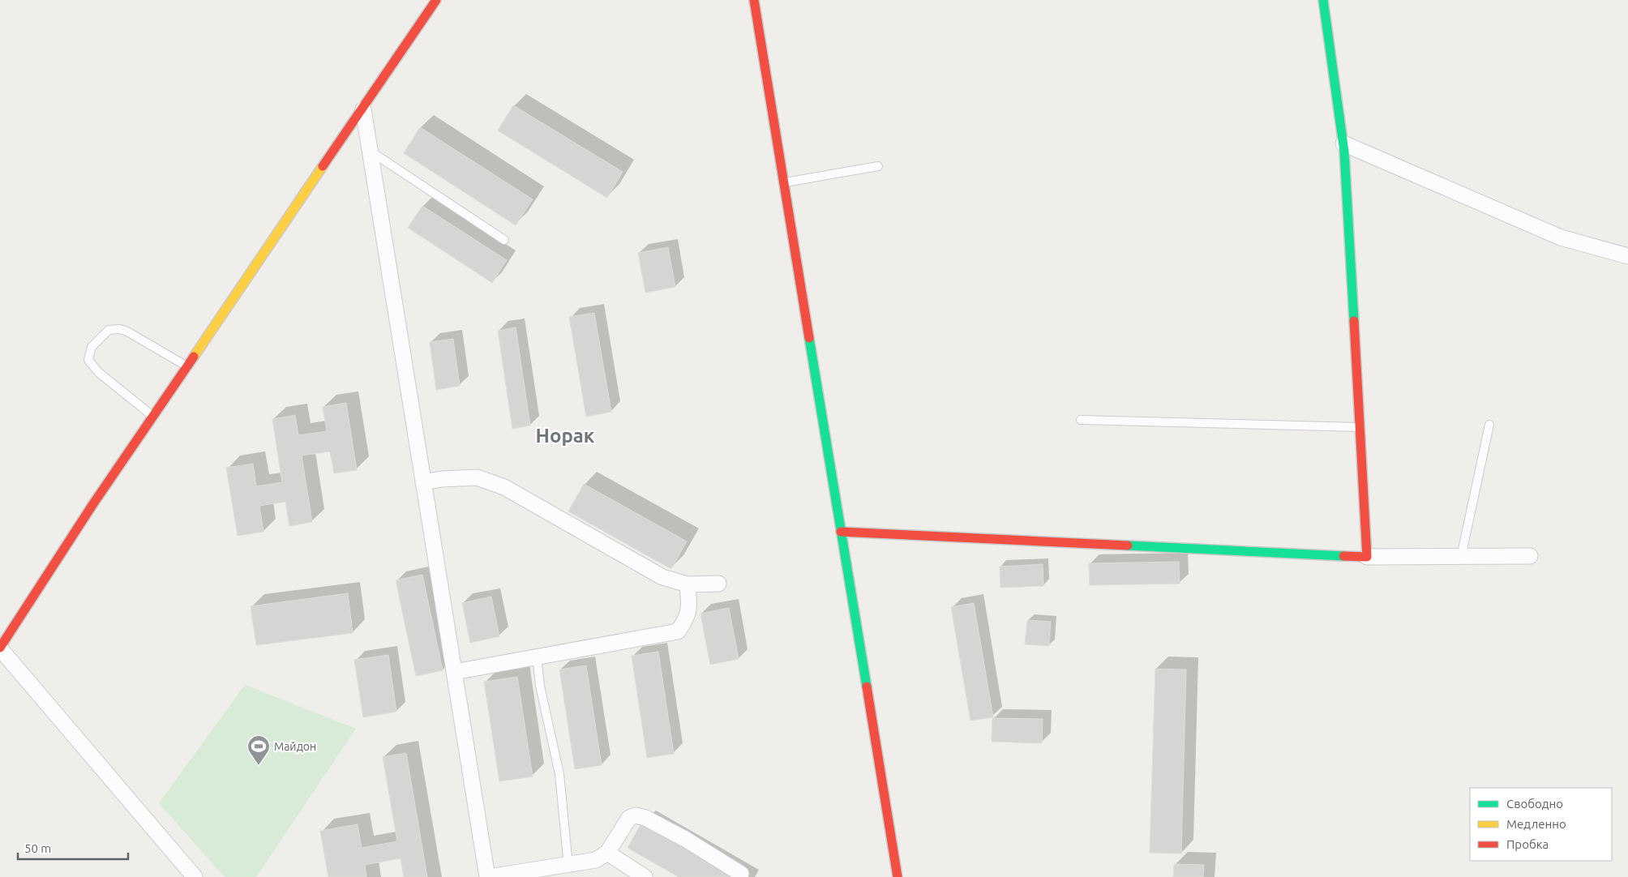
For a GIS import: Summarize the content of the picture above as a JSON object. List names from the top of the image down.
{
  "districts": ["Норак"],
  "places": {
    "sports": ["Майдон"]
  },
  "legend": ["Свободно", "Медленно", "Пробка"],
  "scale_bar": "50 m"
}
